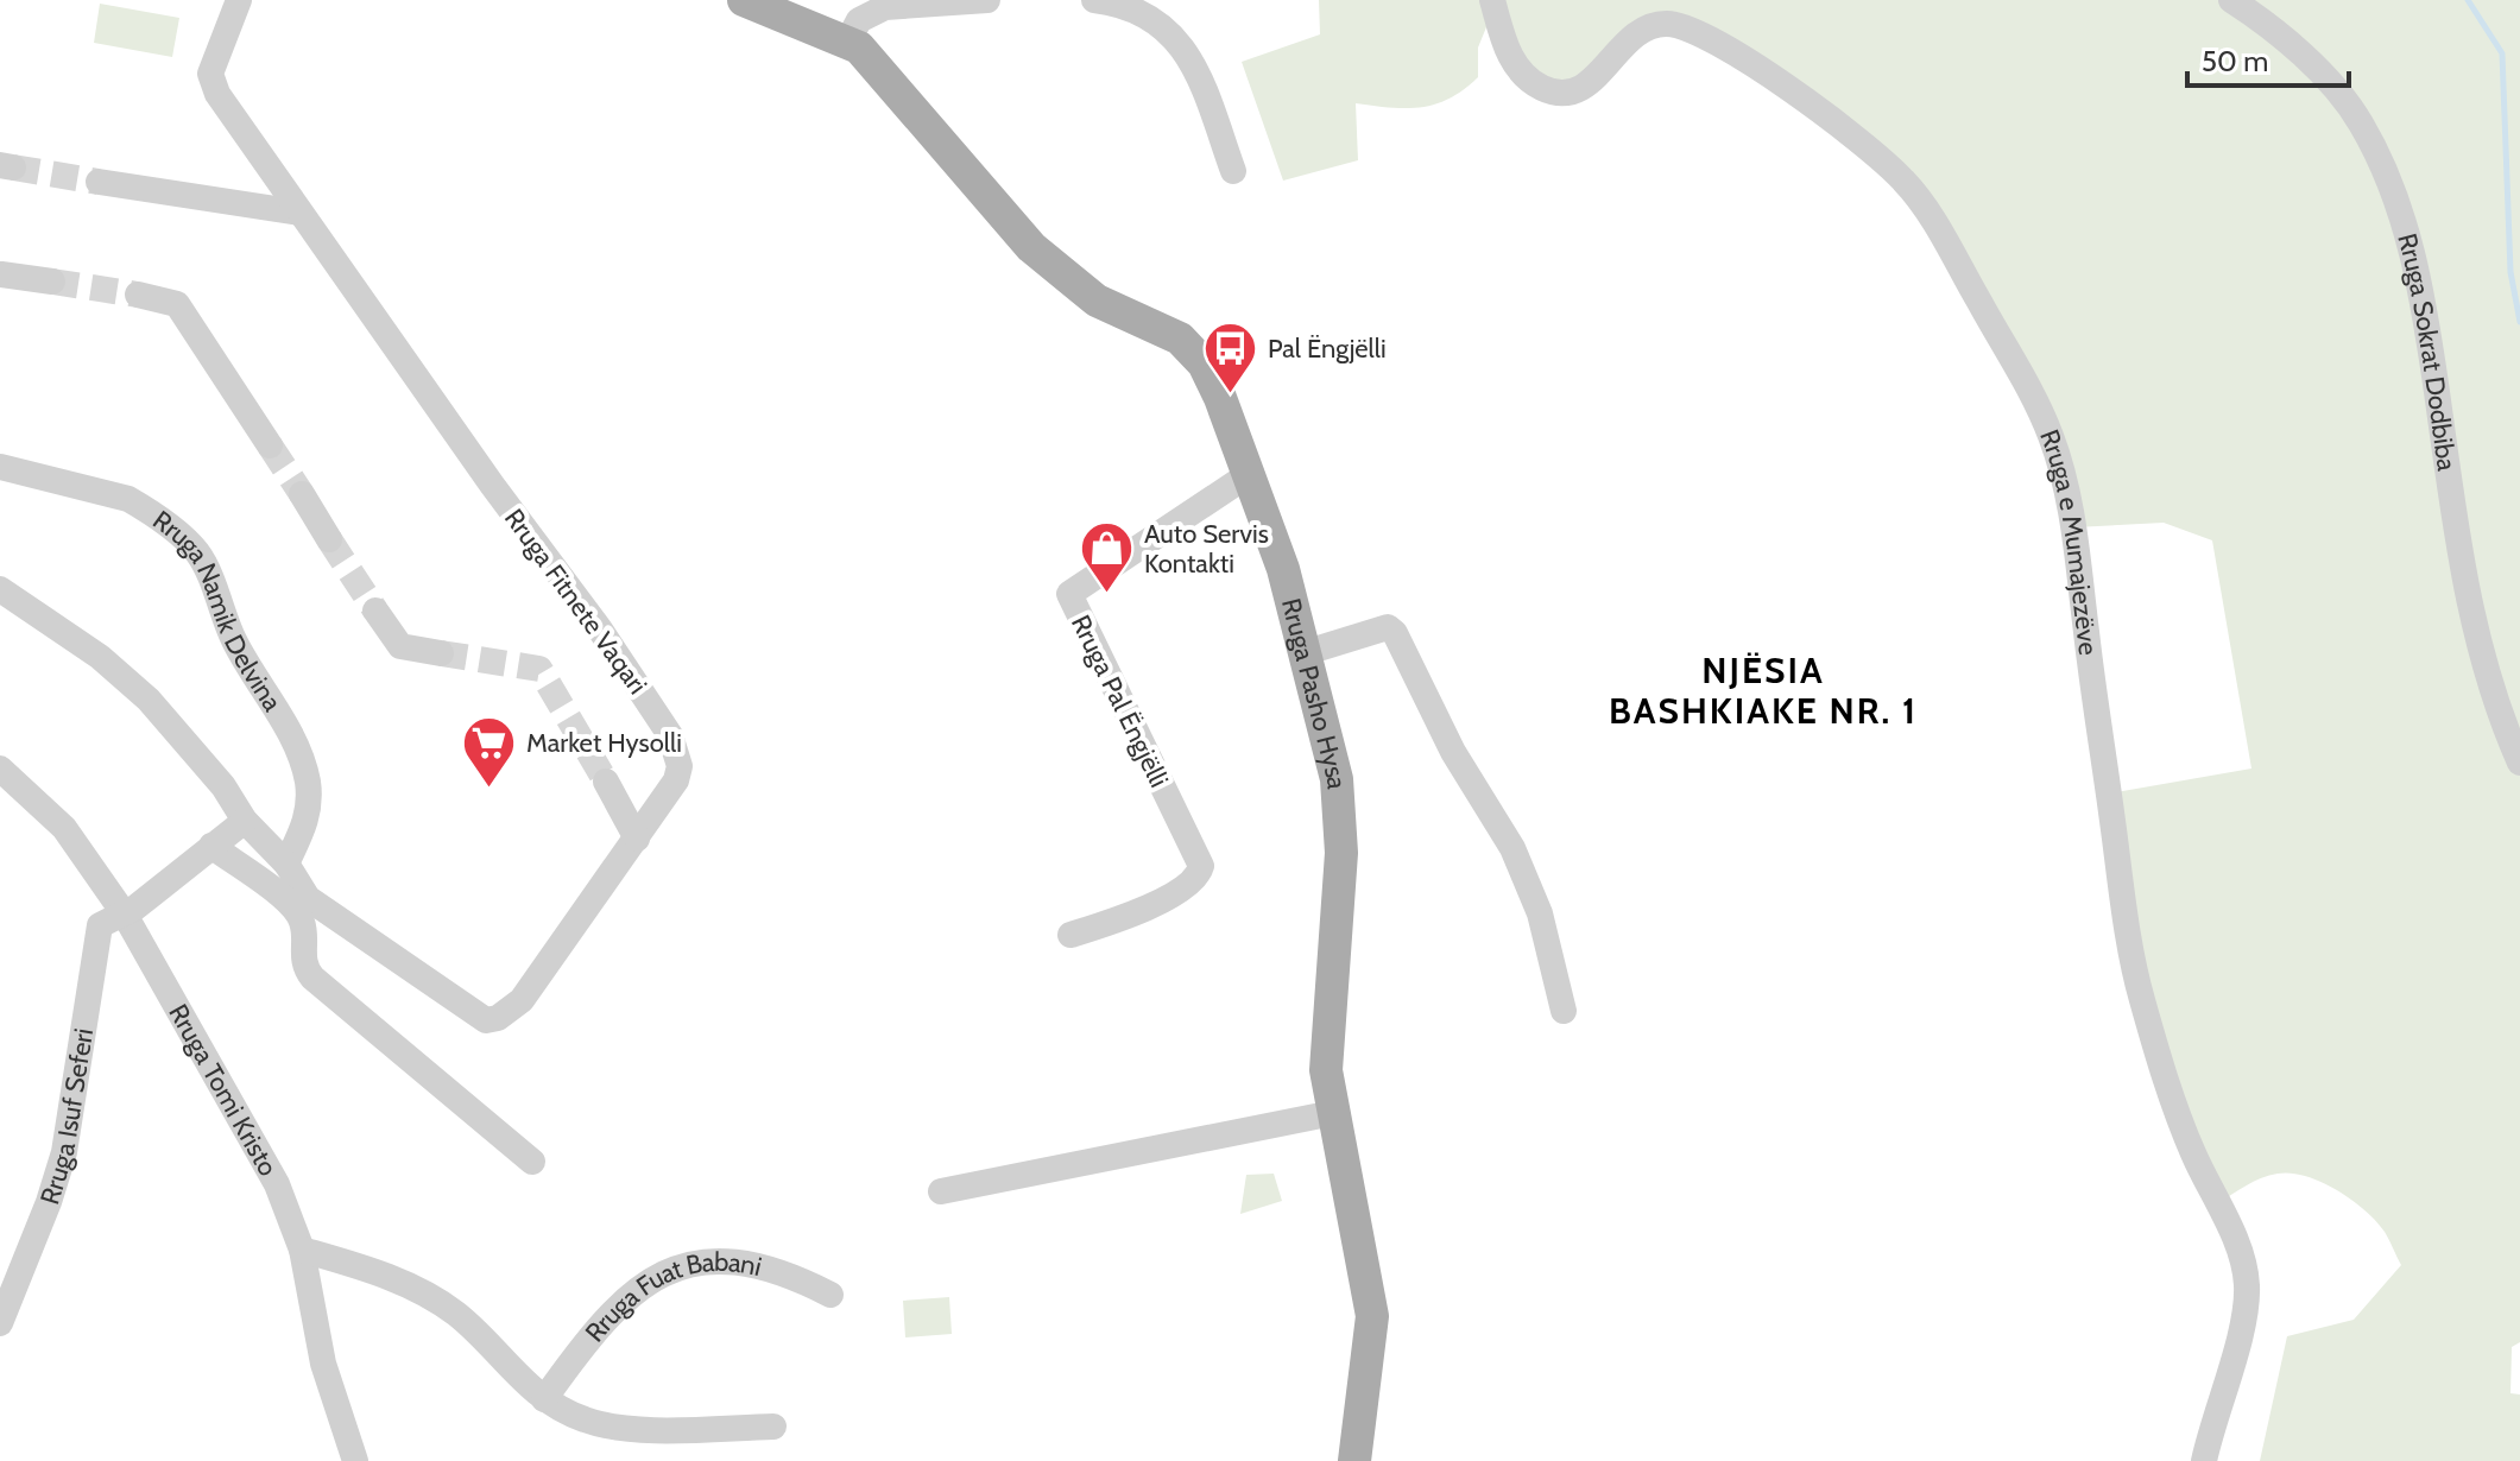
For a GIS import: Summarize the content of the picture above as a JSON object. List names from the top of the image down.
{
  "streets": {
    "main road": ["Rruga Pasho Hysa"],
    "street": [
      "Rruga Sokrat Dodbiba",
      "Rruga e Mumajezëve",
      "Rruga Fitnete Vaqari",
      "Rruga Namik Delvina",
      "Rruga Pal Ëngjëlli",
      "Rruga Tomi Kristo",
      "Rruga Isuf Seferi",
      "Rruga Fuat Babani"
    ]
  },
  "crossings": [
    ["Rruga Fitnete Vaqari", "Rruga Namik Delvina"],
    ["Rruga Pasho Hysa", "Rruga Pal Ëngjëlli"],
    ["Rruga Tomi Kristo", "Rruga Isuf Seferi"]
  ],
  "districts": ["NJËSIA BASHKIAKE NR. 1"],
  "places": {
    "bus stop": ["Pal Ëngjëlli"],
    "shop": ["Auto Servis Kontakti"],
    "supermarket": ["Market Hysolli"]
  },
  "scale_bar": "50 m"
}
